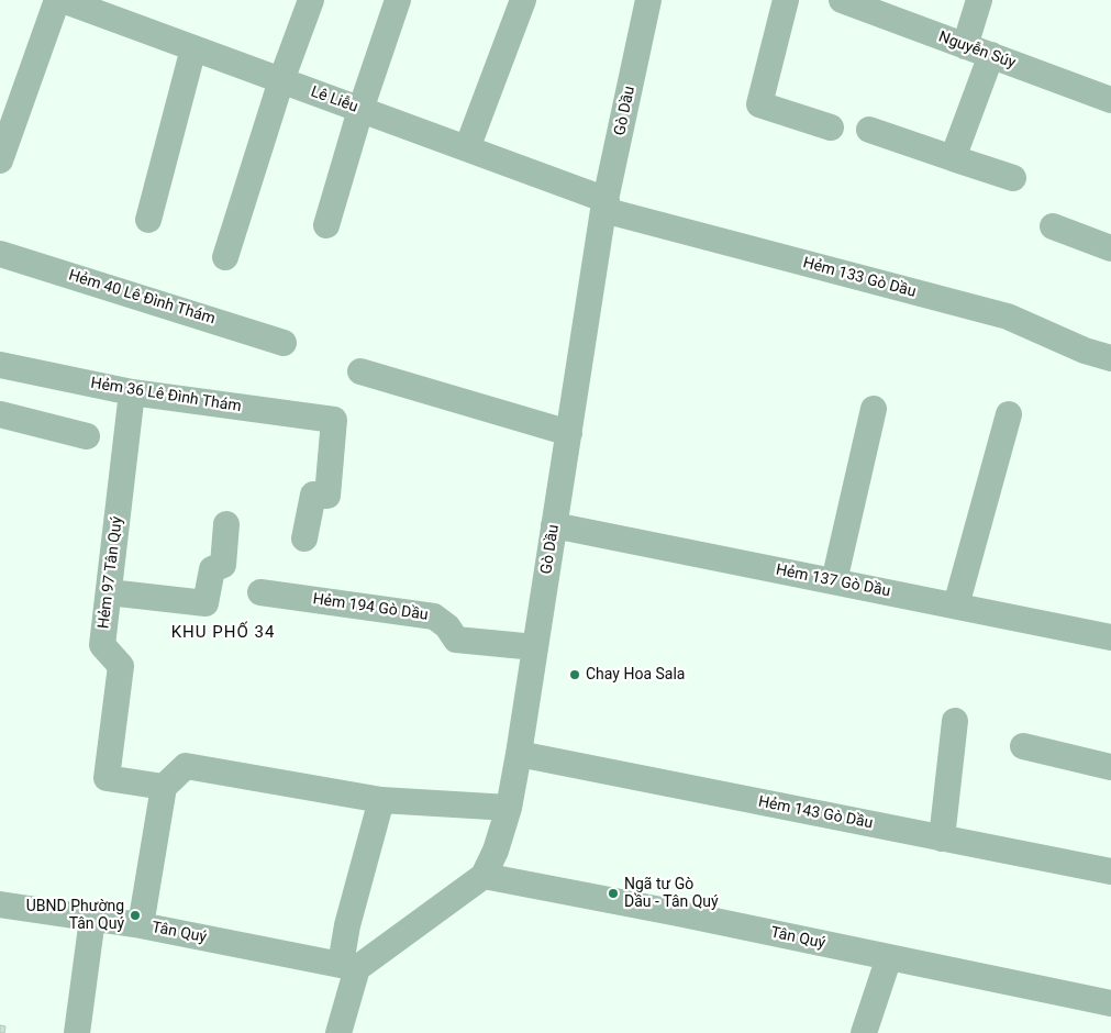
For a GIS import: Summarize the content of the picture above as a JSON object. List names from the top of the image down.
{
  "streets": {
    "street": [
      "Nguyễn Súy",
      "Lê Liễu",
      "Gò Dầu",
      "Hẻm 133 Gò Dầu",
      "Hẻm 40 Lê Đình Thám",
      "Hẻm 36 Lê Đình Thám",
      "Hẻm 97 Tân Quý",
      "Hẻm 137 Gò Dầu",
      "Hẻm 194 Gò Dầu",
      "Hẻm 143 Gò Dầu",
      "Tân Quý"
    ]
  },
  "crossings": [
    ["Lê Liễu", "Gò Dầu"],
    ["Lê Liễu", "Hẻm 133 Gò Dầu"],
    ["Gò Dầu", "Hẻm 133 Gò Dầu"],
    ["Gò Dầu", "Hẻm 137 Gò Dầu"],
    ["Gò Dầu", "Hẻm 194 Gò Dầu"],
    ["Gò Dầu", "Hẻm 143 Gò Dầu"],
    ["Gò Dầu", "Tân Quý"],
    ["Hẻm 36 Lê Đình Thám", "Hẻm 97 Tân Quý"]
  ],
  "districts": ["KHU PHỐ 34"],
  "places": ["Chay Hoa Sala", "Ngã tư Gò Dầu - Tân Quý", "UBND Phường Tân Quý"]
}
